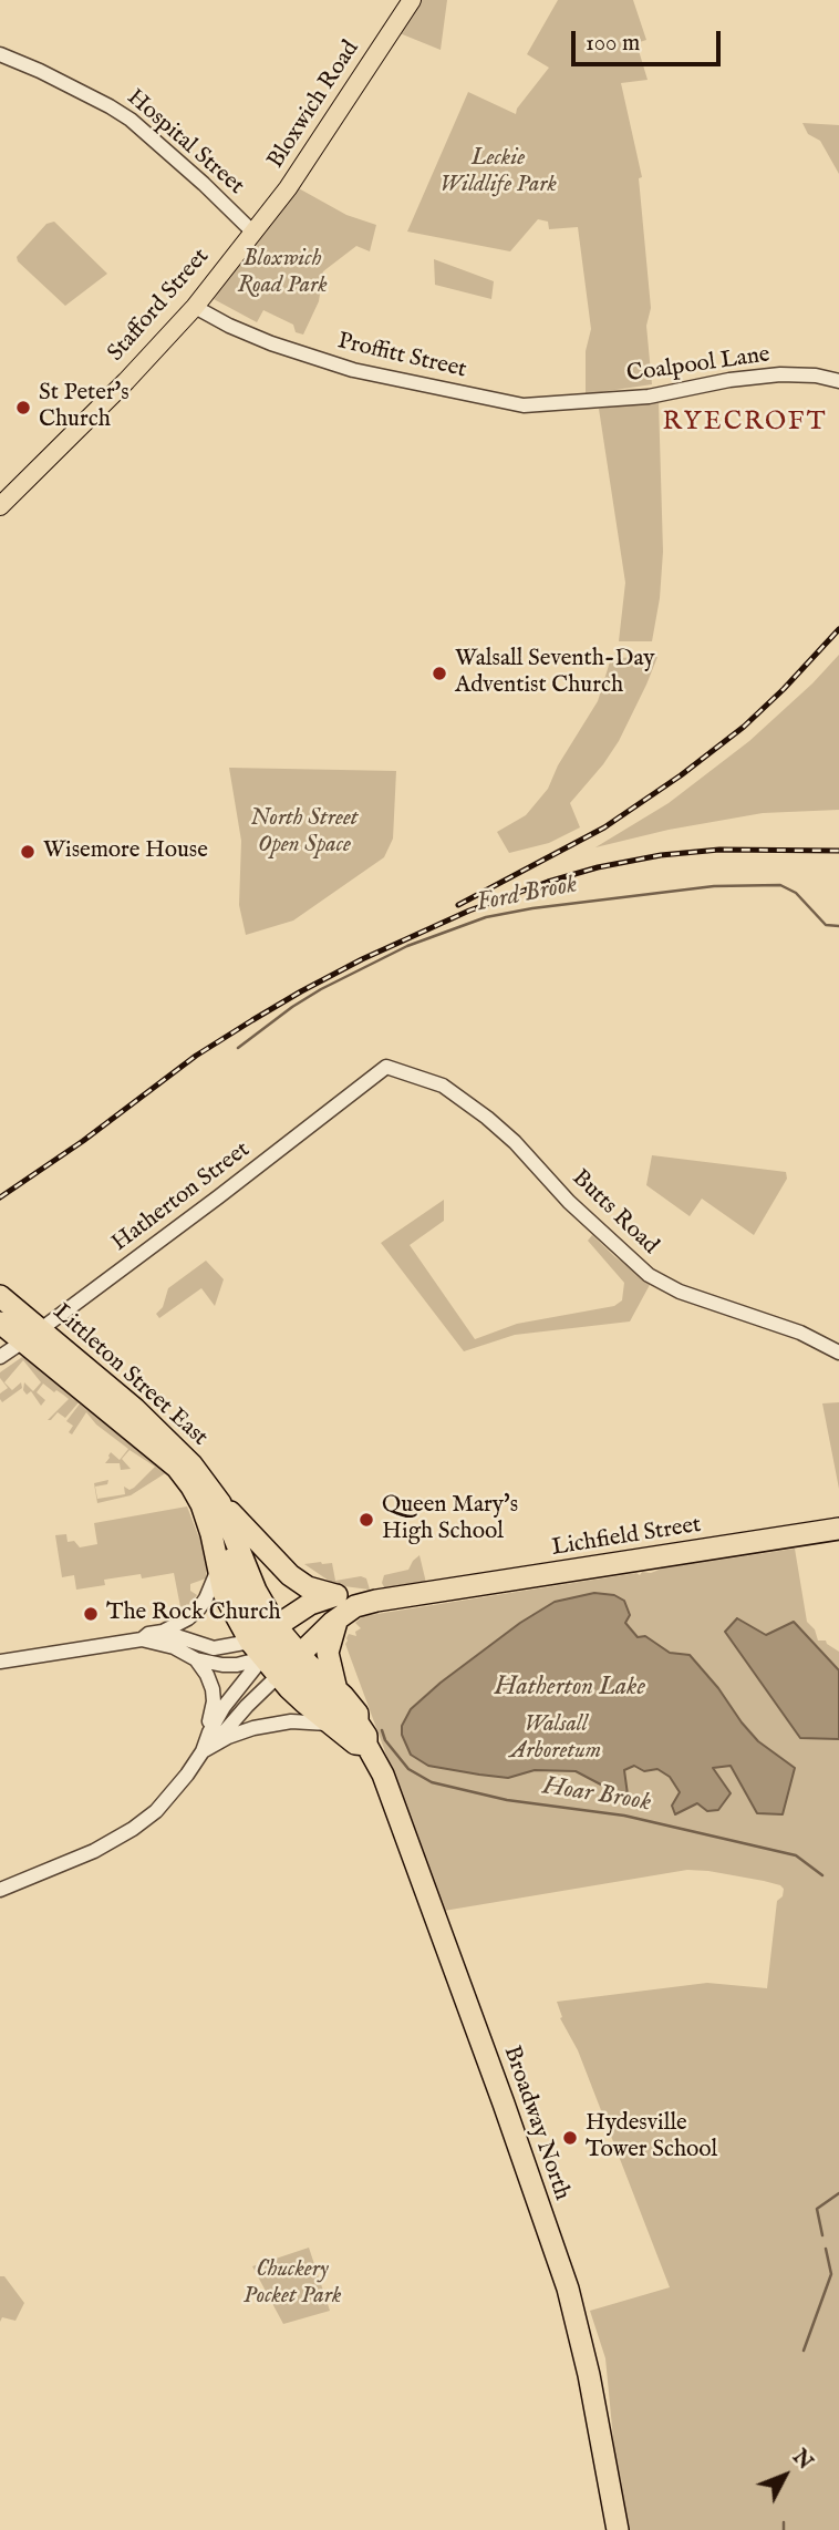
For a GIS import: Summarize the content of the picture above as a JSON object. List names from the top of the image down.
{
  "streets": {
    "highway": ["Littleton Street East", "Lichfield Street", "Broadway North"],
    "main road": ["Bloxwich Road", "Stafford Street"],
    "street": [
      "Hospital Street",
      "Proffitt Street",
      "Coalpool Lane",
      "Hatherton Street",
      "Butts Road"
    ]
  },
  "crossings": [
    ["Bloxwich Road", "Hospital Street"],
    ["Bloxwich Road", "Stafford Street"],
    ["Hospital Street", "Stafford Street"],
    ["Stafford Street", "Proffitt Street"],
    ["Proffitt Street", "Coalpool Lane"],
    ["Hatherton Street", "Butts Road"],
    ["Hatherton Street", "Littleton Street East"],
    ["Littleton Street East", "Lichfield Street"],
    ["Littleton Street East", "Broadway North"],
    ["Lichfield Street", "Broadway North"]
  ],
  "districts": ["RYECROFT"],
  "water": ["Ford Brook", "Hatherton Lake", "Hoar Brook"],
  "parks": [
    "Leckie Wildlife Park",
    "Bloxwich Road Park",
    "North Street Open Space",
    "Walsall Arboretum",
    "Chuckery Pocket Park"
  ],
  "places": [
    "St Peter's Church",
    "Walsall Seventh-Day Adventist Church",
    "Wisemore House",
    "Queen Mary's High School",
    "The Rock Church",
    "Hydesville Tower School"
  ],
  "scale_bar": "100 m",
  "north": "top right"
}
